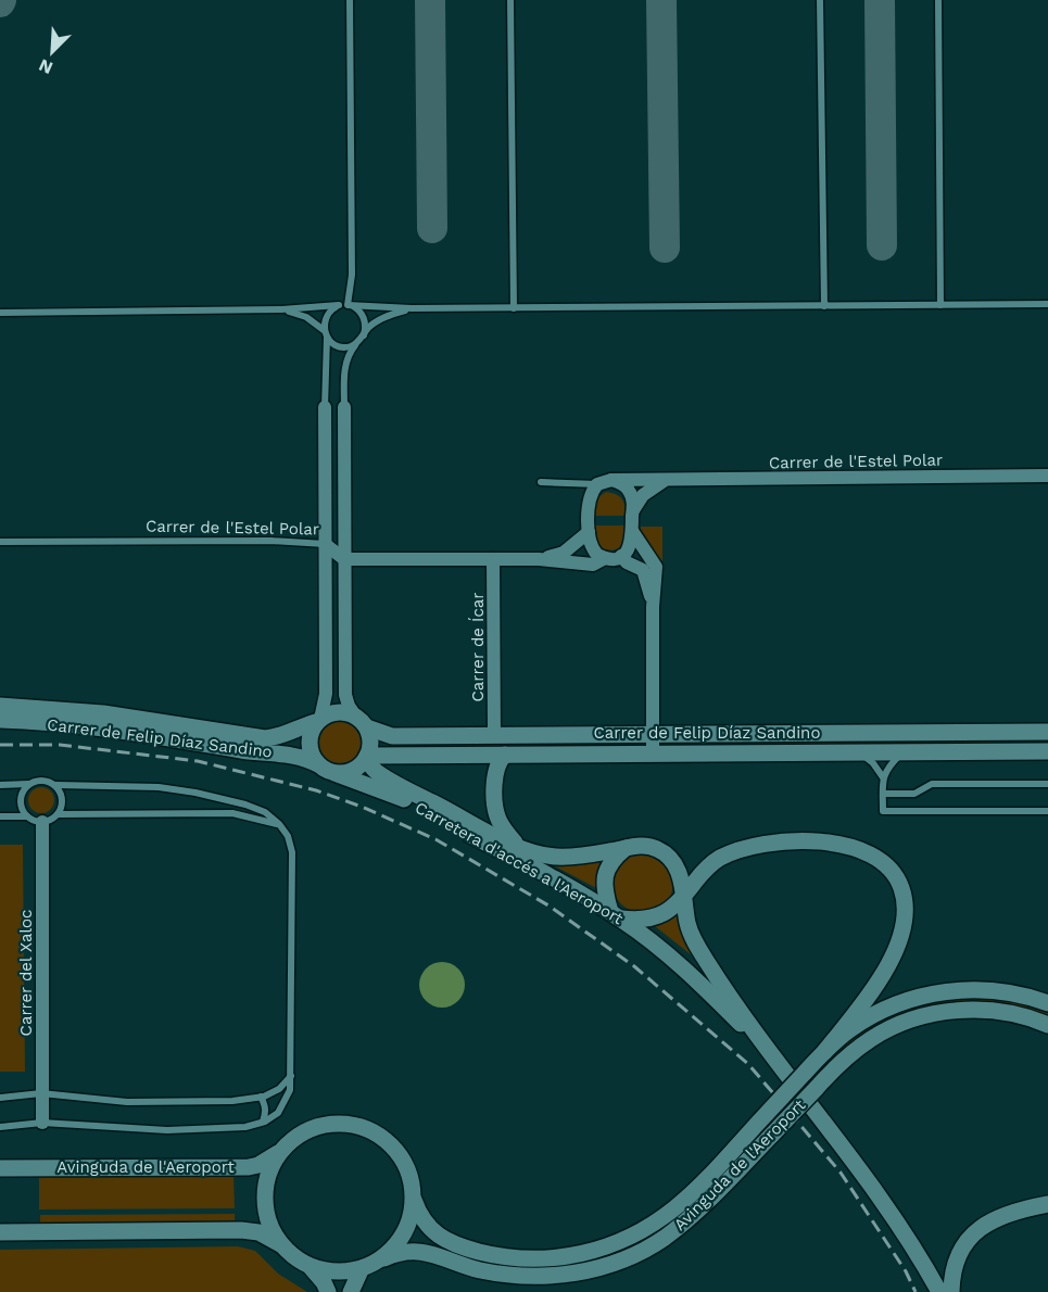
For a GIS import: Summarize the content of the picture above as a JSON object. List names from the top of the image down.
{
  "streets": {
    "street": [
      "Carrer de l'Estel Polar",
      "Carrer de Ícar",
      "Carrer de Felip Díaz Sandino",
      "Carretera d'accés a l'Aeroport",
      "Carrer del Xaloc",
      "Avinguda de l'Aeroport"
    ]
  },
  "crossings": [
    ["Carrer de Ícar", "Carrer de Felip Díaz Sandino"],
    ["Carrer de Felip Díaz Sandino", "Carretera d'accés a l'Aeroport"]
  ],
  "north": "bottom left"
}
